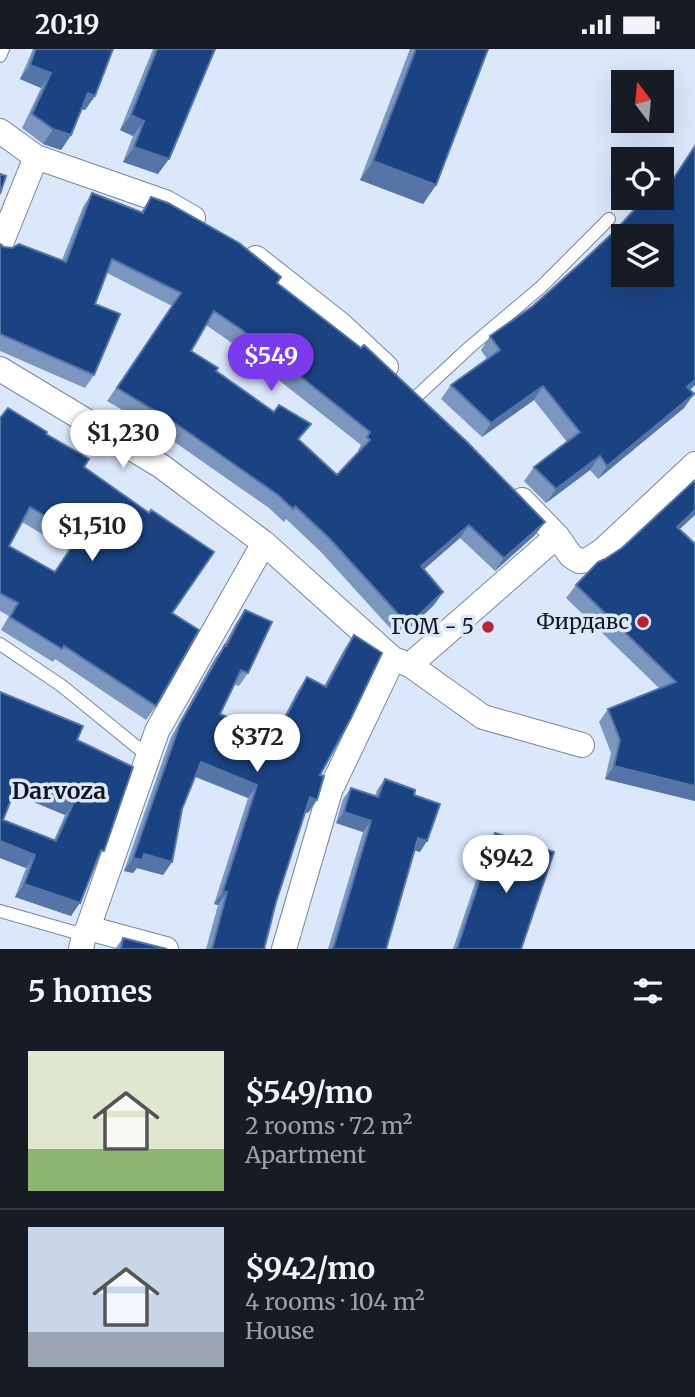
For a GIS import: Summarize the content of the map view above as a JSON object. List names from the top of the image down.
{
  "districts": ["Darvoza"],
  "places": ["Фирдавс", "ГОМ - 5"],
  "north": "top",
  "page": {
    "status": "20:19",
    "price": [
      "$549",
      "$1,230",
      "$1,510",
      "$372",
      "$942"
    ],
    "heading": "5 homes",
    "list": [
      {
        "name": "$549/mo",
        "note": "2 rooms · 72 m² · Apartment"
      },
      {
        "name": "$942/mo",
        "note": "4 rooms · 104 m² · House"
      }
    ]
  }
}
